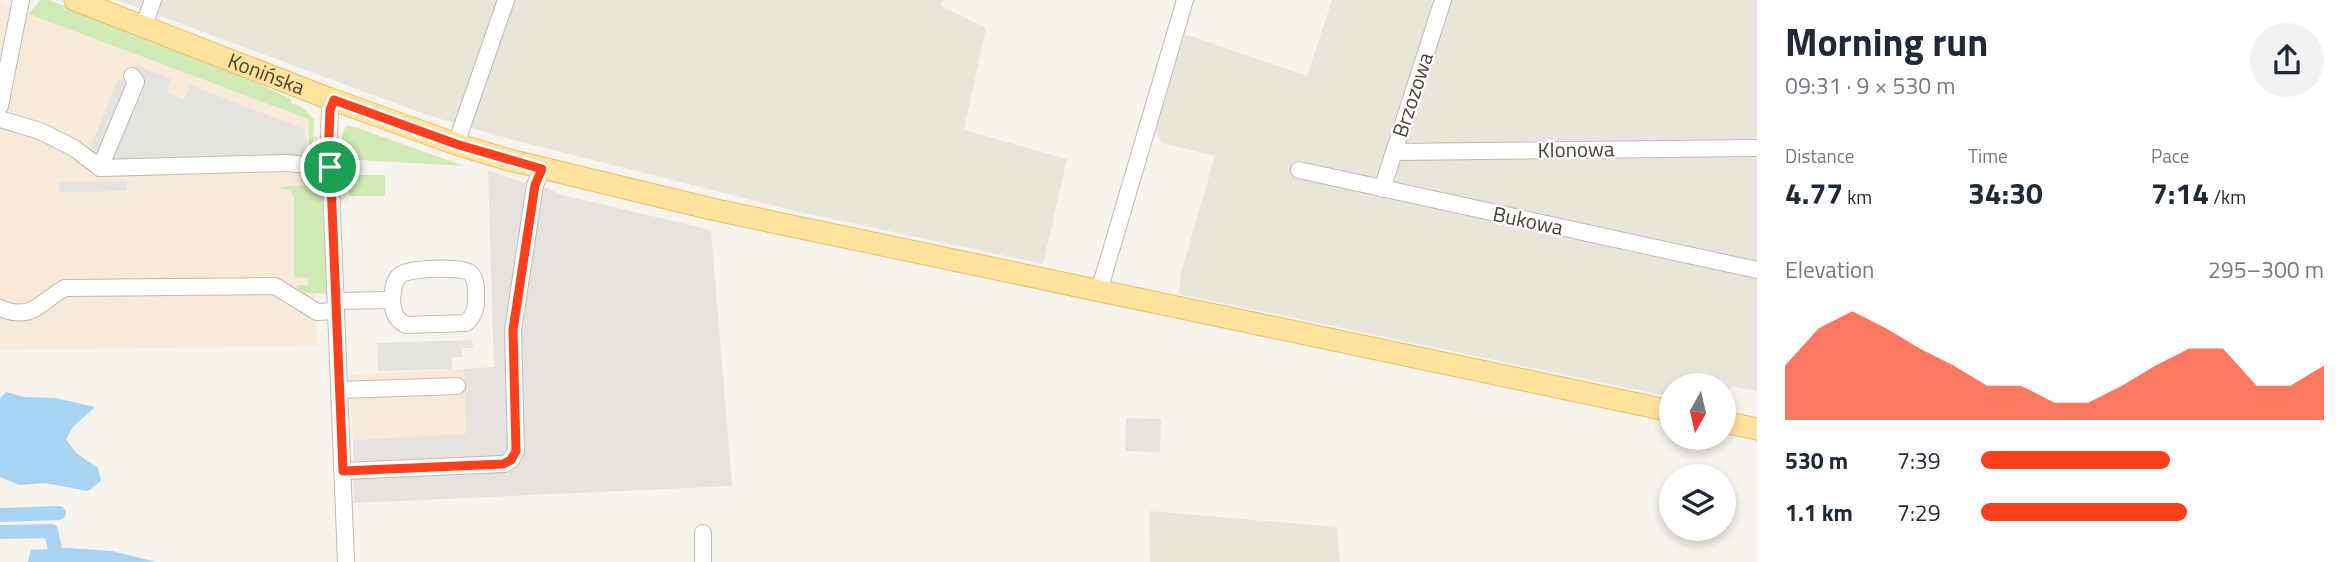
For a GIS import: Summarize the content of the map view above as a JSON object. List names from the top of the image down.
{
  "streets": {
    "main road": ["Konińska"],
    "street": ["Brzozowa", "Klonowa", "Bukowa"]
  },
  "crossings": [
    ["Brzozowa", "Klonowa"],
    ["Brzozowa", "Bukowa"]
  ],
  "north": "bottom",
  "page": {
    "heading": ["Morning run", "09:31 · 9 × 530 m"],
    "stats": [
      ["Distance", "4.77 km"],
      ["Time", "34:30"],
      ["Pace", "7:14 /km"]
    ],
    "chart": ["Elevation", "295–300 m"],
    "list": [
      {
        "name": "530 m",
        "note": "7:39"
      },
      {
        "name": "1.1 km",
        "note": "7:29"
      }
    ]
  }
}
